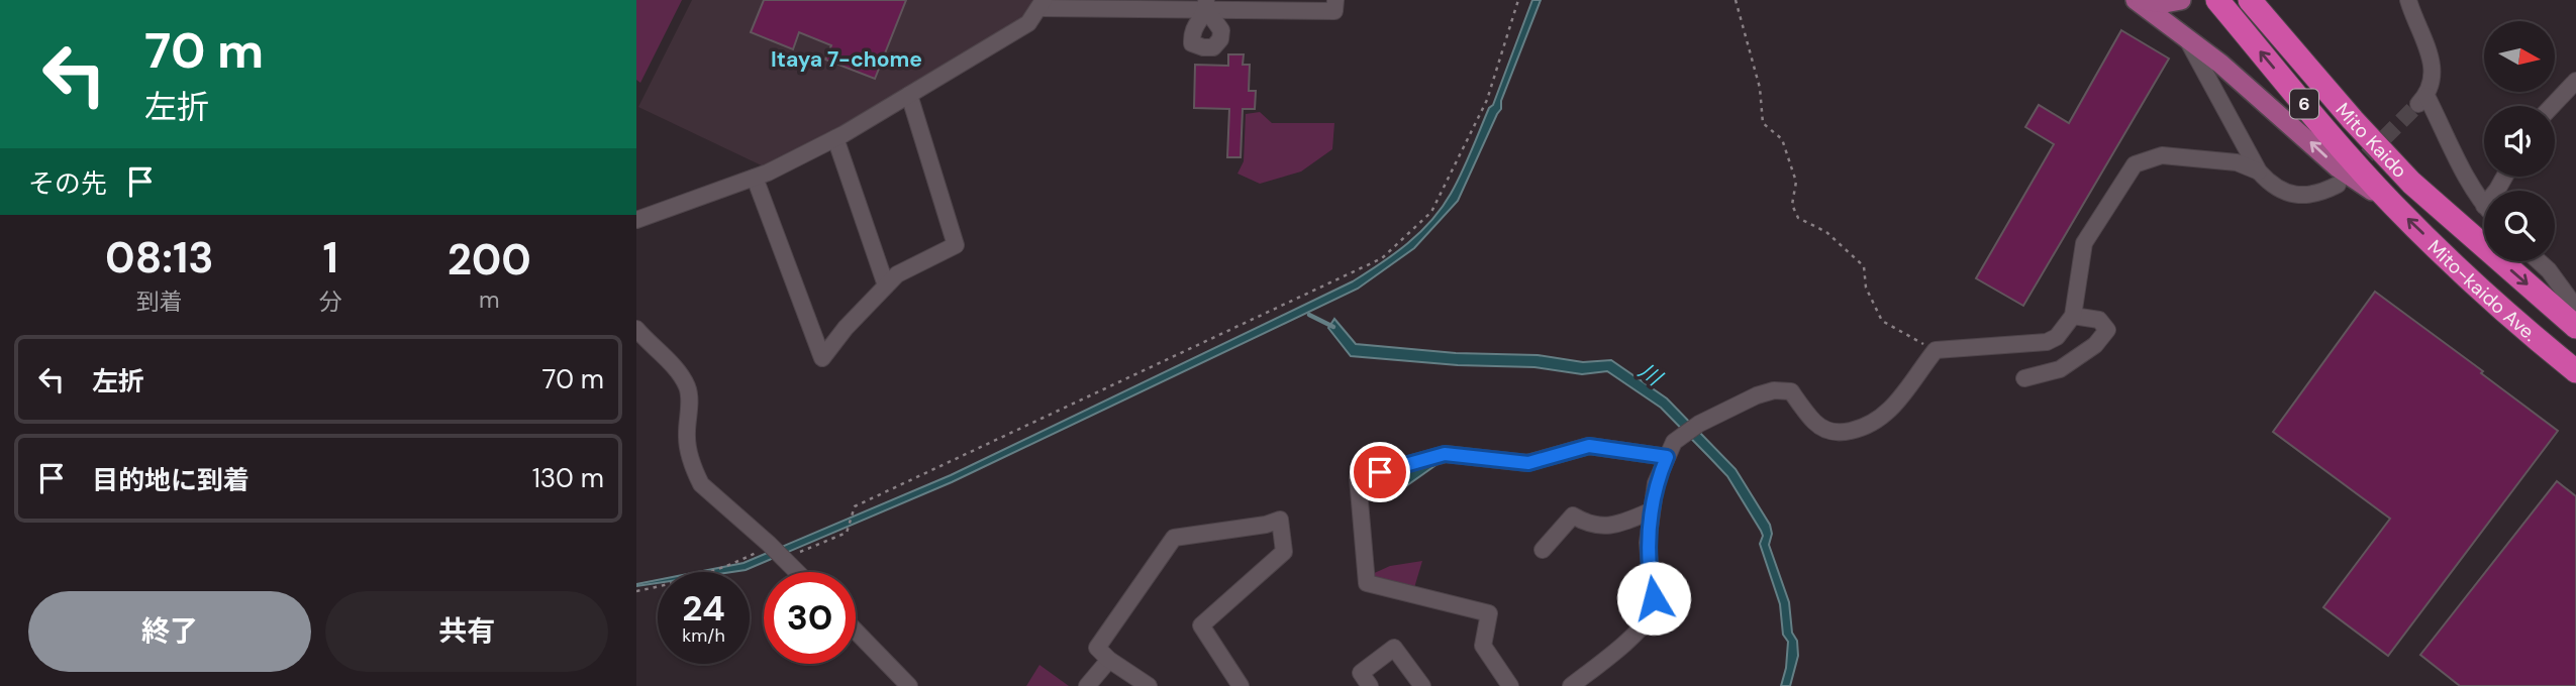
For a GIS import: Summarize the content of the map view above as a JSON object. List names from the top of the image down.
{
  "streets": {
    "highway": ["6", "Mito Kaido", "Mito-kaido Ave."]
  },
  "crossings": [
    ["Mito Kaido", "Mito-kaido Ave."]
  ],
  "one_way": ["Mito Kaido"],
  "districts": ["Itaya 7-chome"],
  "water": ["川"],
  "north": "right",
  "page": {
    "turn": ["70 m", "左折"],
    "then": "その先",
    "eta": [
      "08:13",
      "到着",
      "1",
      "分",
      "200",
      "m"
    ],
    "list": [
      {
        "name": "左折",
        "value": "70 m"
      },
      {
        "name": "目的地に到着",
        "value": "130 m"
      }
    ],
    "speed": "24 km/h",
    "limit": "30",
    "buttons": ["終了", "共有"]
  }
}
